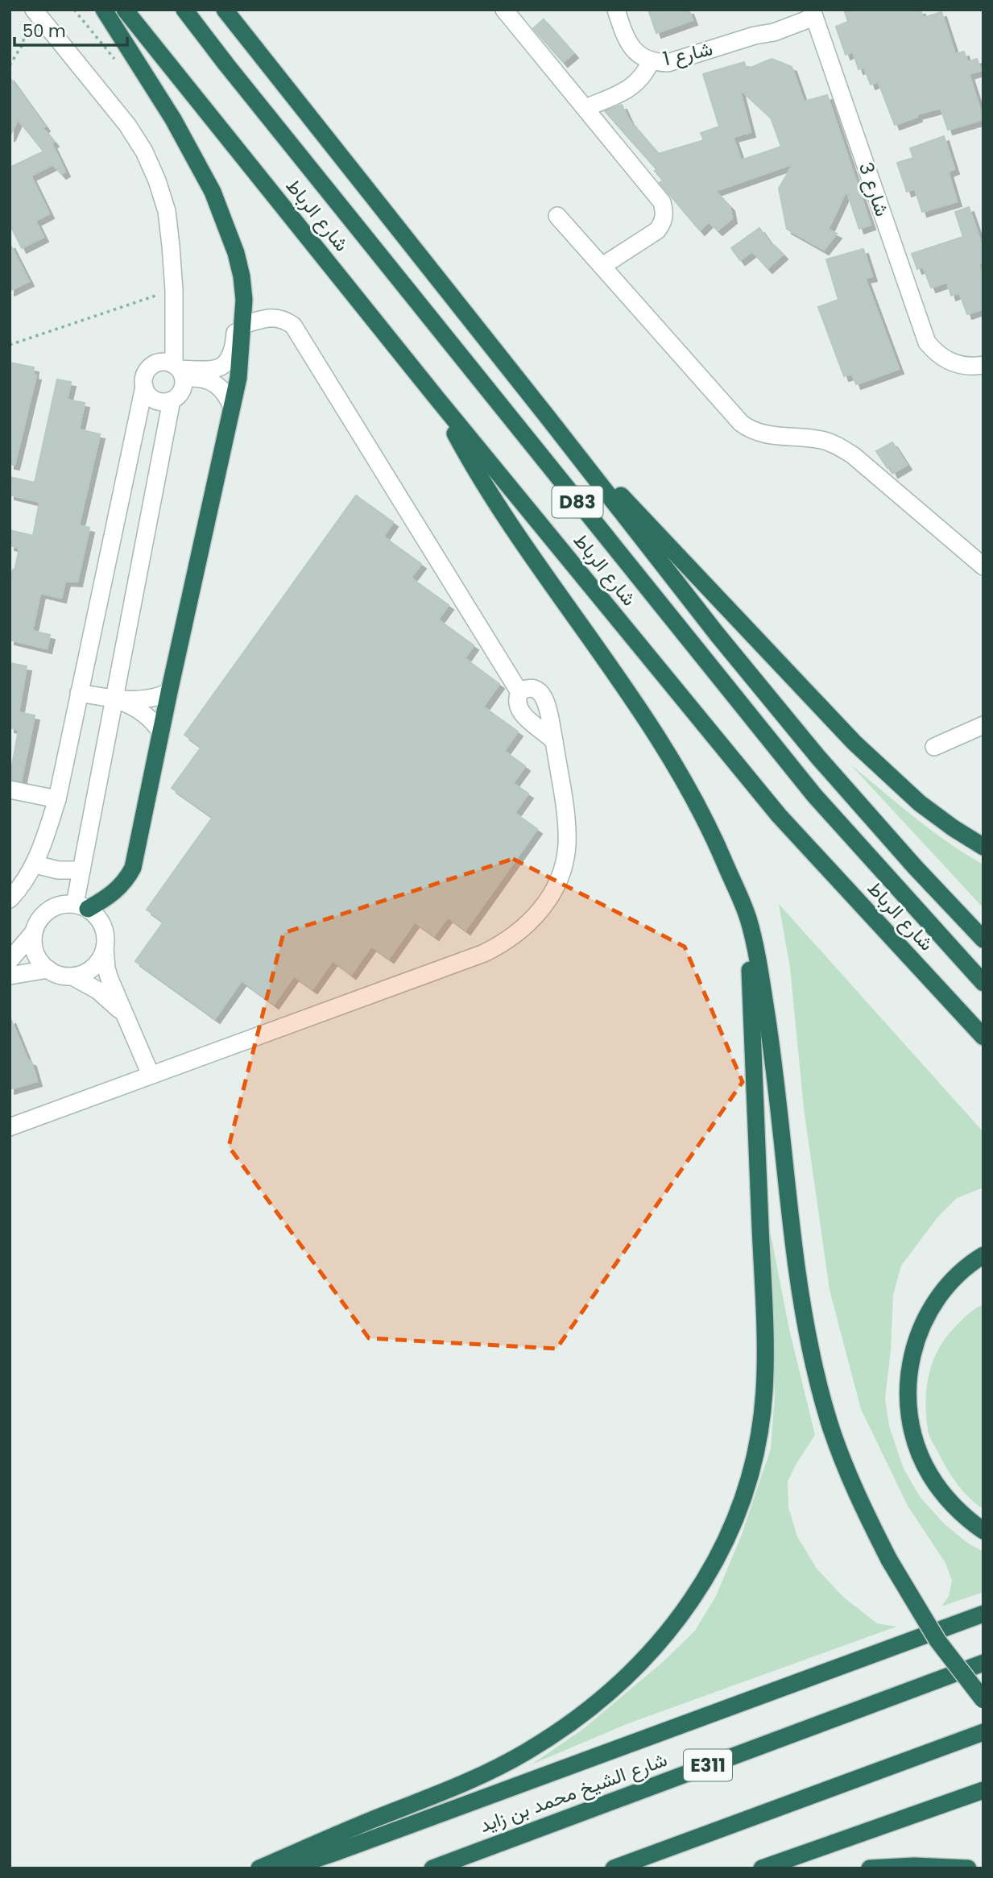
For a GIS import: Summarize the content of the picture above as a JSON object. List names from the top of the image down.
{
  "streets": {
    "highway": [
      "شارع الرباط",
      "D83",
      "E311",
      "شارع الشيخ محمد بن زايد"
    ],
    "street": ["شارع 1", "شارع 3"]
  },
  "crossings": [
    ["شارع 1", "شارع 3"]
  ],
  "scale_bar": "50 m"
}
